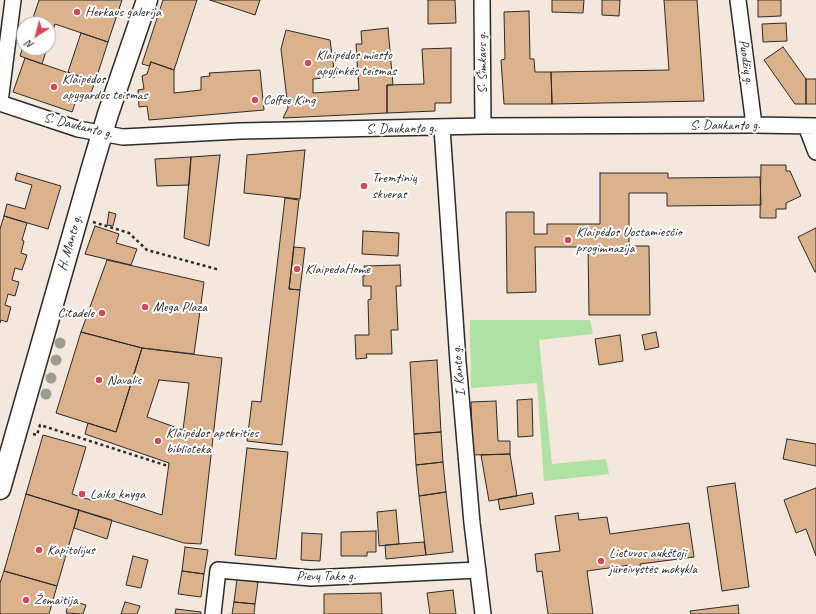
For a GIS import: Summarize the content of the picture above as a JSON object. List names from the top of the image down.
{
  "streets": {
    "main road": ["H. Manto g."],
    "street": [
      "Puodžių g.",
      "S. Šimkaus g.",
      "S. Daukanto g.",
      "I. Kanto g.",
      "Pievų Tako g."
    ]
  },
  "crossings": [
    ["Puodžių g.", "S. Daukanto g."],
    ["S. Šimkaus g.", "S. Daukanto g."],
    ["S. Daukanto g.", "H. Manto g."],
    ["S. Daukanto g.", "I. Kanto g."],
    ["I. Kanto g.", "Pievų Tako g."]
  ],
  "places": [
    "Herkaus galerija",
    "Klaipėdos miesto apylinkės teismas",
    "Klaipėdos apygardos teismas",
    "Coffee King",
    "Tremtinių skveras",
    "Klaipėdos Uostamiesčio progimnazija",
    "KlaipedaHome",
    "Mega Plaza",
    "Citadele",
    "Navalis",
    "Klaipėdos apskrities biblioteka",
    "Laiko knyga",
    "Kapitolijus",
    "Lietuvos aukštoji jūreivystės mokykla",
    "Žemaitija"
  ],
  "north": "bottom left"
}
